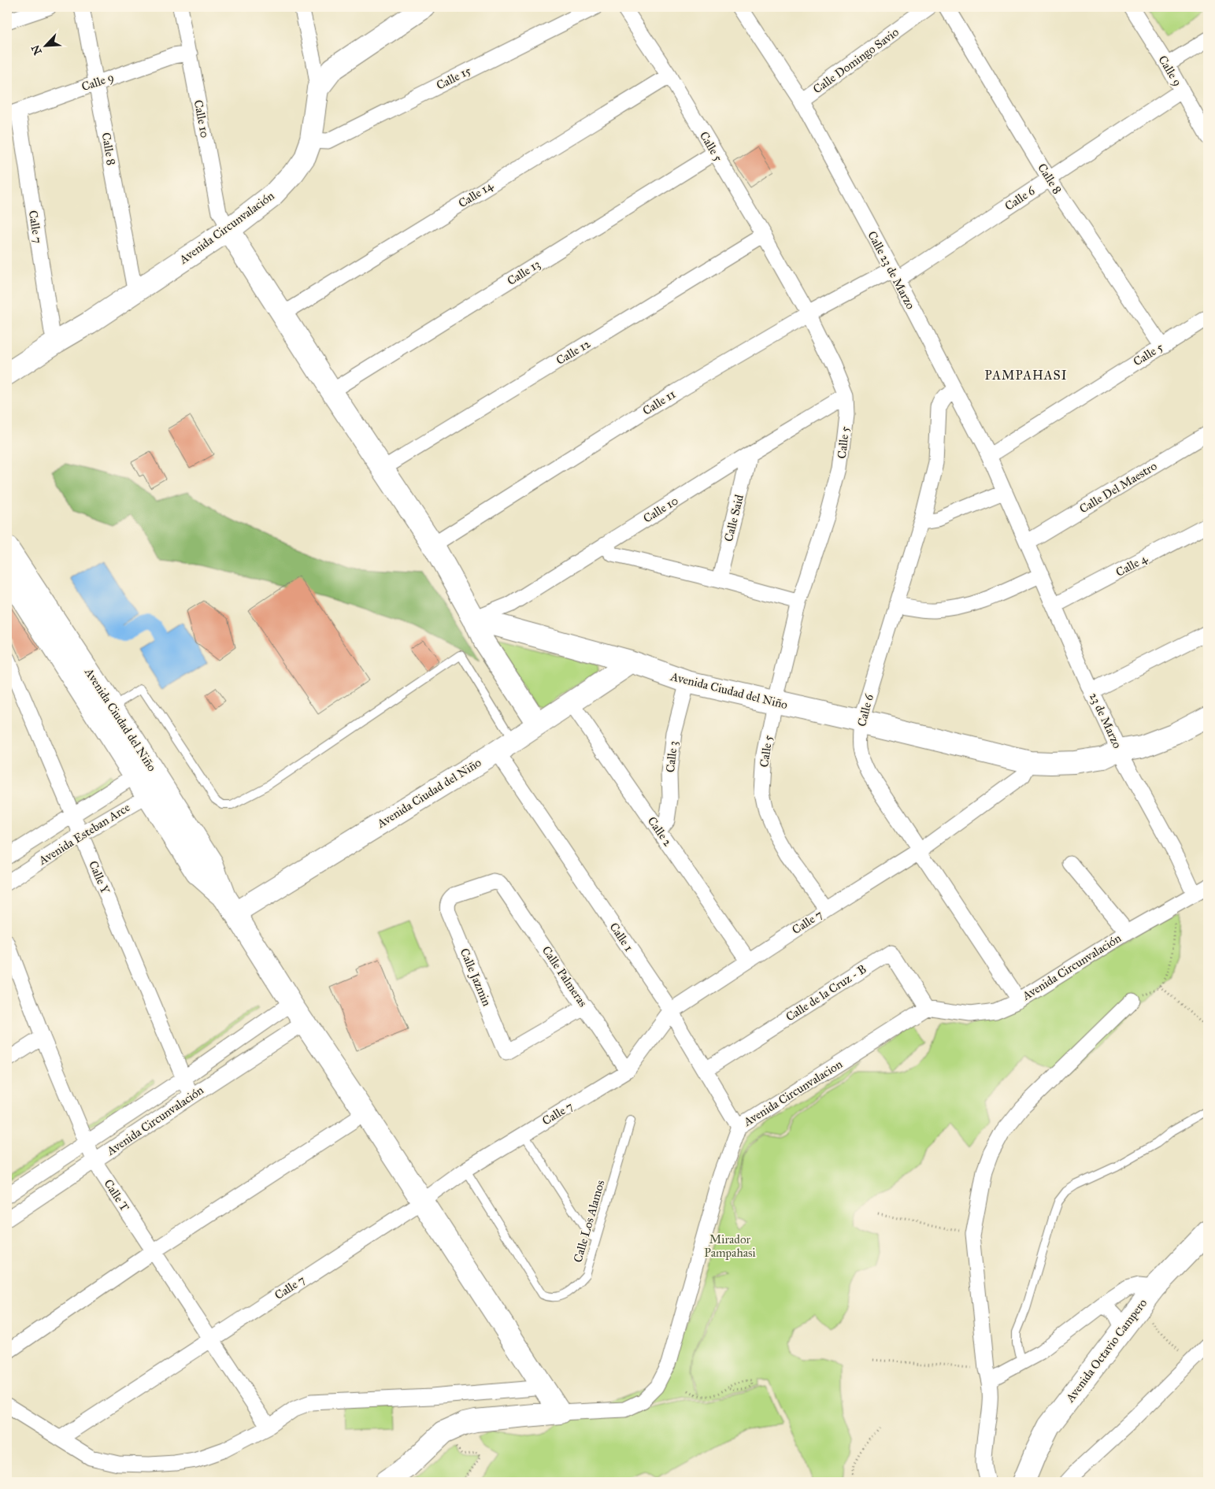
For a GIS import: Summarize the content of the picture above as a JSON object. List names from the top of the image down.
{
  "streets": {
    "main road": ["Avenida Circunvalación", "Avenida Ciudad del Niño", "Avenida Octavio Campero"],
    "street": [
      "Calle Domingo Savio",
      "Calle 9",
      "Calle 15",
      "Calle 10",
      "Calle 5",
      "Calle 8",
      "Calle 14",
      "Calle 6",
      "Calle 7",
      "Calle 23 de Marzo",
      "Calle 13",
      "Calle 12",
      "Calle 11",
      "Calle Del Maestro",
      "Calle Said",
      "Calle 4",
      "23 de Marzo",
      "Calle 3",
      "Calle 2",
      "Avenida Esteban Arce",
      "Calle Y",
      "Calle 1",
      "Calle Palmeras",
      "Calle Jazmin",
      "Calle de la Cruz - B",
      "Avenida Circunvalacion",
      "Calle T"
    ],
    "lane": ["Calle Los Alamos"]
  },
  "crossings": [
    ["Calle Domingo Savio", "Calle 23 de Marzo"],
    ["Calle 9", "Calle 10"],
    ["Calle 9", "Calle 8"],
    ["Calle 9", "Calle 6"],
    ["Calle 9", "Calle 7"],
    ["Calle 15", "Avenida Circunvalación"],
    ["Calle 10", "Calle 5"],
    ["Calle 10", "Avenida Circunvalación"],
    ["Calle 10", "Calle Said"],
    ["Calle 5", "Calle 8"],
    ["Calle 5", "Calle 14"],
    ["Calle 5", "Calle 7"],
    ["Calle 5", "Calle 23 de Marzo"],
    ["Calle 5", "Calle 13"],
    ["Calle 5", "Calle 12"],
    ["Calle 5", "Calle 11"],
    ["Calle 5", "Avenida Ciudad del Niño"],
    ["Calle 8", "Calle 6"],
    ["Calle 8", "Avenida Circunvalación"],
    ["Calle 6", "Calle 7"],
    ["Calle 6", "Avenida Circunvalación"],
    ["Calle 6", "Calle 23 de Marzo"],
    ["Calle 6", "Calle 11"],
    ["Calle 6", "Avenida Ciudad del Niño"],
    ["Calle 7", "Avenida Circunvalación"],
    ["Calle 7", "Avenida Ciudad del Niño"],
    ["Calle 7", "Calle 2"],
    ["Calle 7", "Calle 1"],
    ["Calle 7", "Calle Palmeras"],
    ["Calle 7", "Calle T"],
    ["Calle 7", "Calle Los Alamos"],
    ["Avenida Circunvalación", "23 de Marzo"],
    ["Avenida Circunvalación", "Calle Y"],
    ["Avenida Circunvalación", "Calle de la Cruz - B"],
    ["Avenida Circunvalación", "Avenida Circunvalacion"],
    ["Avenida Circunvalación", "Calle T"],
    ["Calle 23 de Marzo", "Calle 11"],
    ["Calle 23 de Marzo", "Calle Del Maestro"],
    ["Calle 23 de Marzo", "23 de Marzo"],
    ["Calle Del Maestro", "23 de Marzo"],
    ["Calle 4", "23 de Marzo"],
    ["Avenida Ciudad del Niño", "23 de Marzo"],
    ["Avenida Ciudad del Niño", "Calle 3"],
    ["Avenida Ciudad del Niño", "Calle 2"],
    ["Avenida Ciudad del Niño", "Avenida Esteban Arce"],
    ["Avenida Ciudad del Niño", "Calle 1"],
    ["Calle 3", "Calle 2"],
    ["Avenida Esteban Arce", "Calle Y"],
    ["Calle 1", "Calle de la Cruz - B"],
    ["Calle 1", "Avenida Circunvalacion"],
    ["Calle Palmeras", "Calle Jazmin"],
    ["Calle de la Cruz - B", "Avenida Circunvalacion"]
  ],
  "districts": ["PAMPAHASI"],
  "parks": ["Mirador Pampahasi"],
  "north": "bottom left"
}
